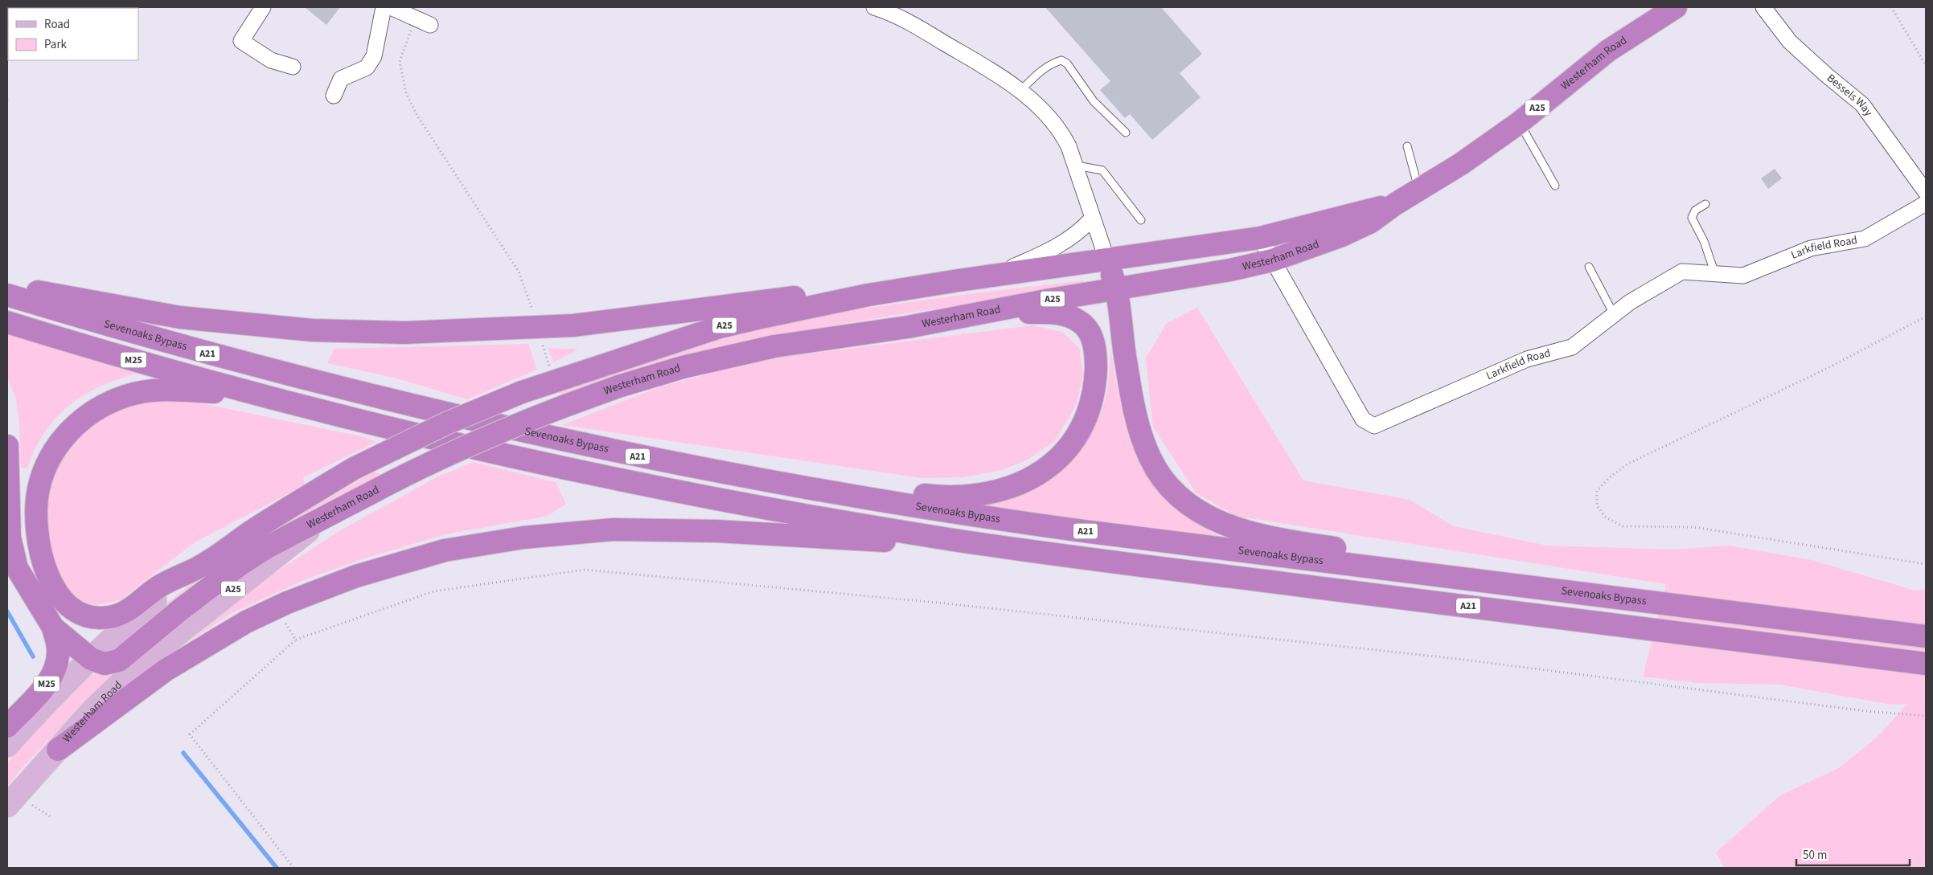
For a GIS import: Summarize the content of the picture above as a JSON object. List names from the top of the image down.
{
  "streets": {
    "highway": [
      "Westerham Road",
      "A25",
      "Sevenoaks Bypass",
      "A21",
      "M25"
    ],
    "street": ["Bessels Way", "Larkfield Road"]
  },
  "crossings": [
    ["Westerham Road", "Larkfield Road"],
    ["Westerham Road", "M25"],
    ["A21", "M25"]
  ],
  "legend": ["Road", "Park"],
  "scale_bar": "50 m"
}
